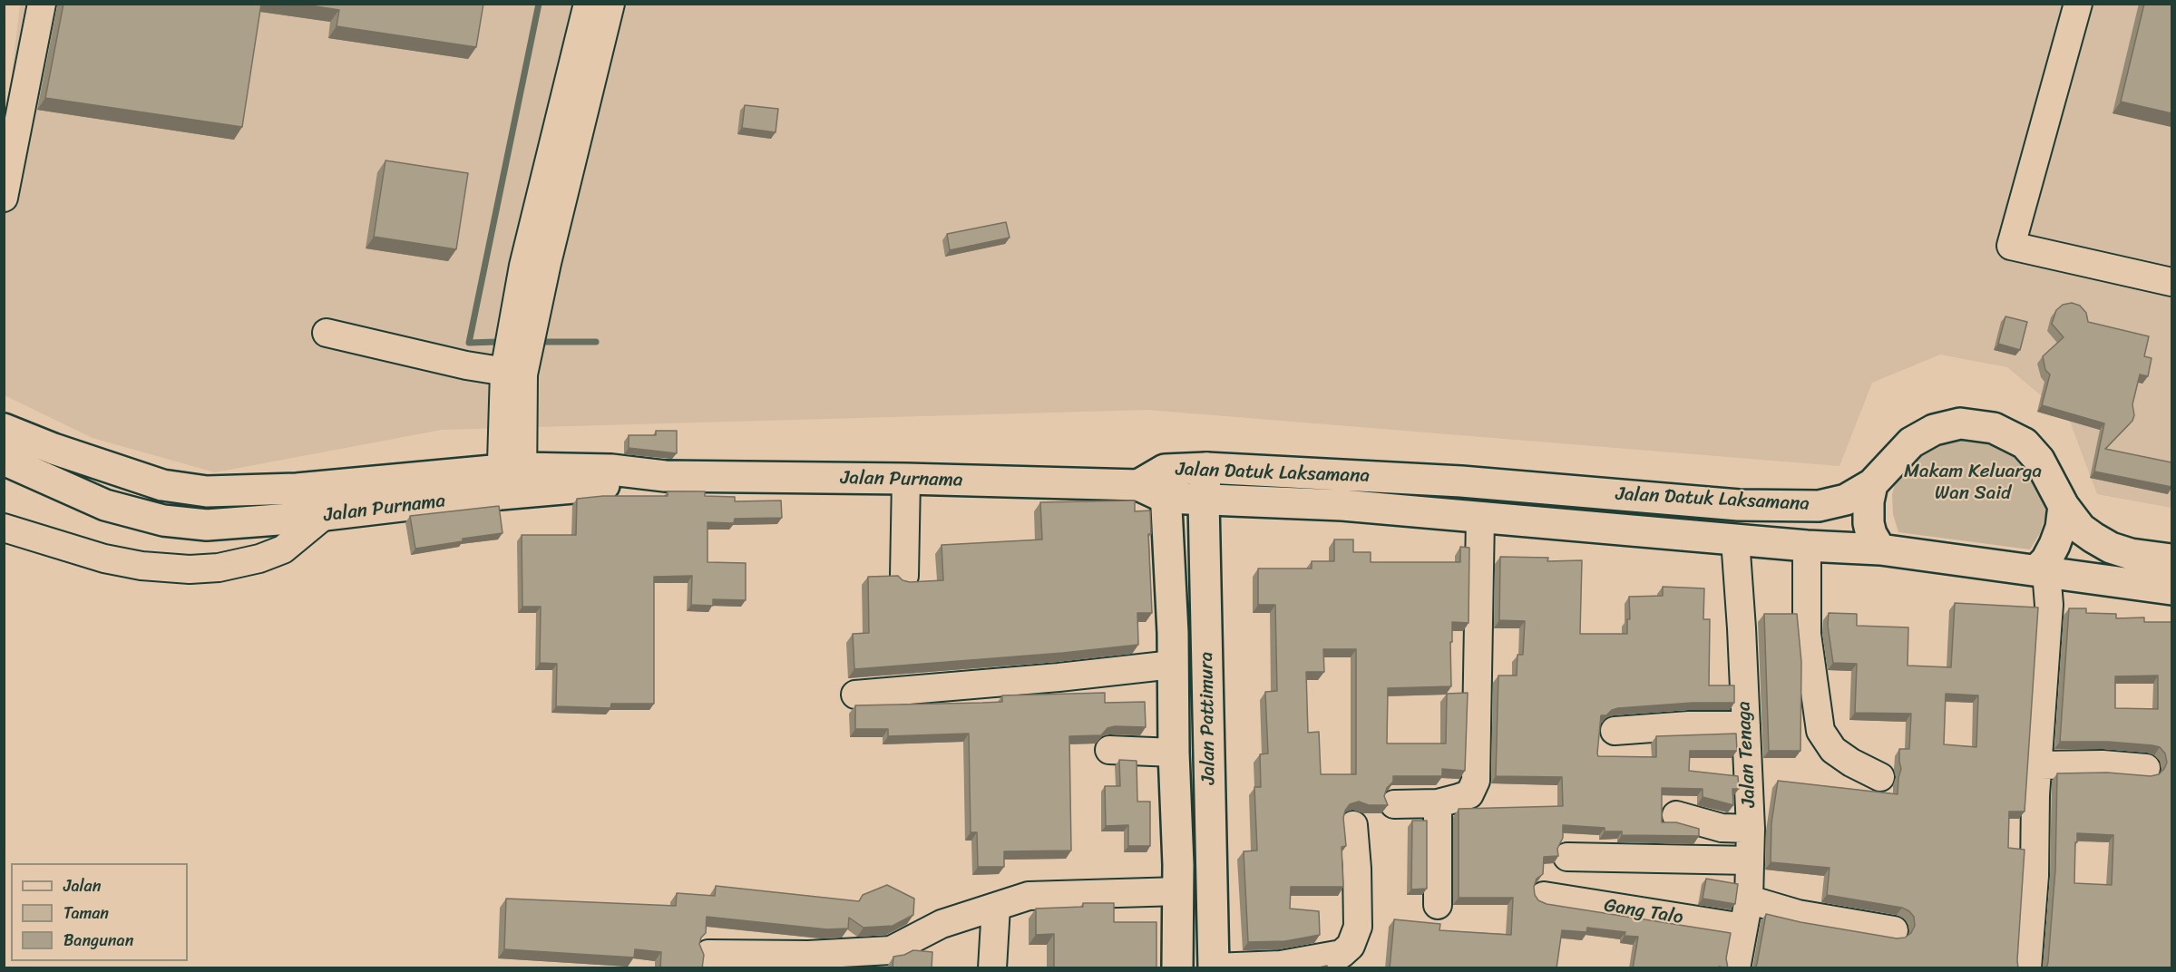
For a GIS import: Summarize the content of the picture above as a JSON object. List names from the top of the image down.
{
  "streets": {
    "main road": ["Jalan Datuk Laksamana", "Jalan Purnama", "Jalan Pattimura"],
    "street": ["Jalan Tenaga", "Gang Talo"]
  },
  "crossings": [
    ["Jalan Datuk Laksamana", "Jalan Purnama"],
    ["Jalan Datuk Laksamana", "Jalan Pattimura"],
    ["Jalan Datuk Laksamana", "Jalan Tenaga"],
    ["Jalan Tenaga", "Gang Talo"]
  ],
  "parks": ["Makam Keluarga Wan Said"],
  "legend": ["Jalan", "Taman", "Bangunan"]
}
